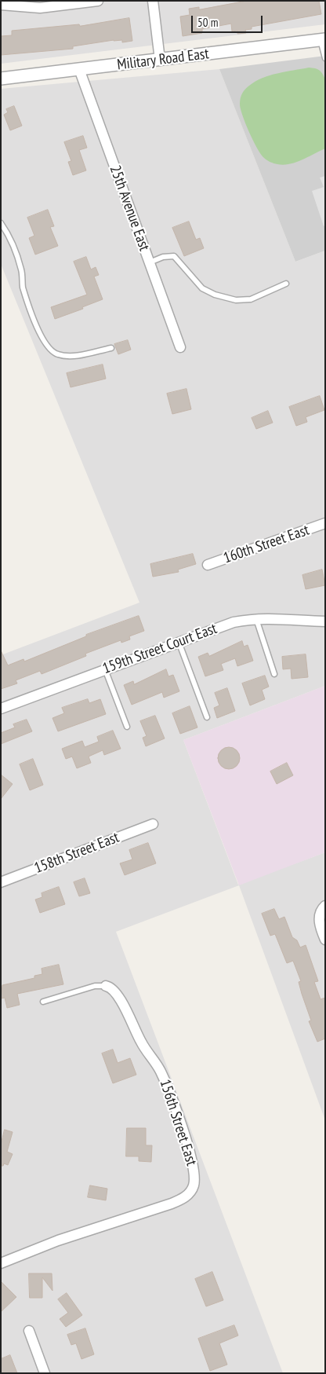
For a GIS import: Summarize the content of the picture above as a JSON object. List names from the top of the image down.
{
  "streets": {
    "street": [
      "Military Road East",
      "25th Avenue East",
      "160th Street East",
      "159th Street Court East",
      "158th Street East",
      "156th Street East"
    ]
  },
  "crossings": [
    ["Military Road East", "25th Avenue East"]
  ],
  "scale_bar": "50 m"
}
